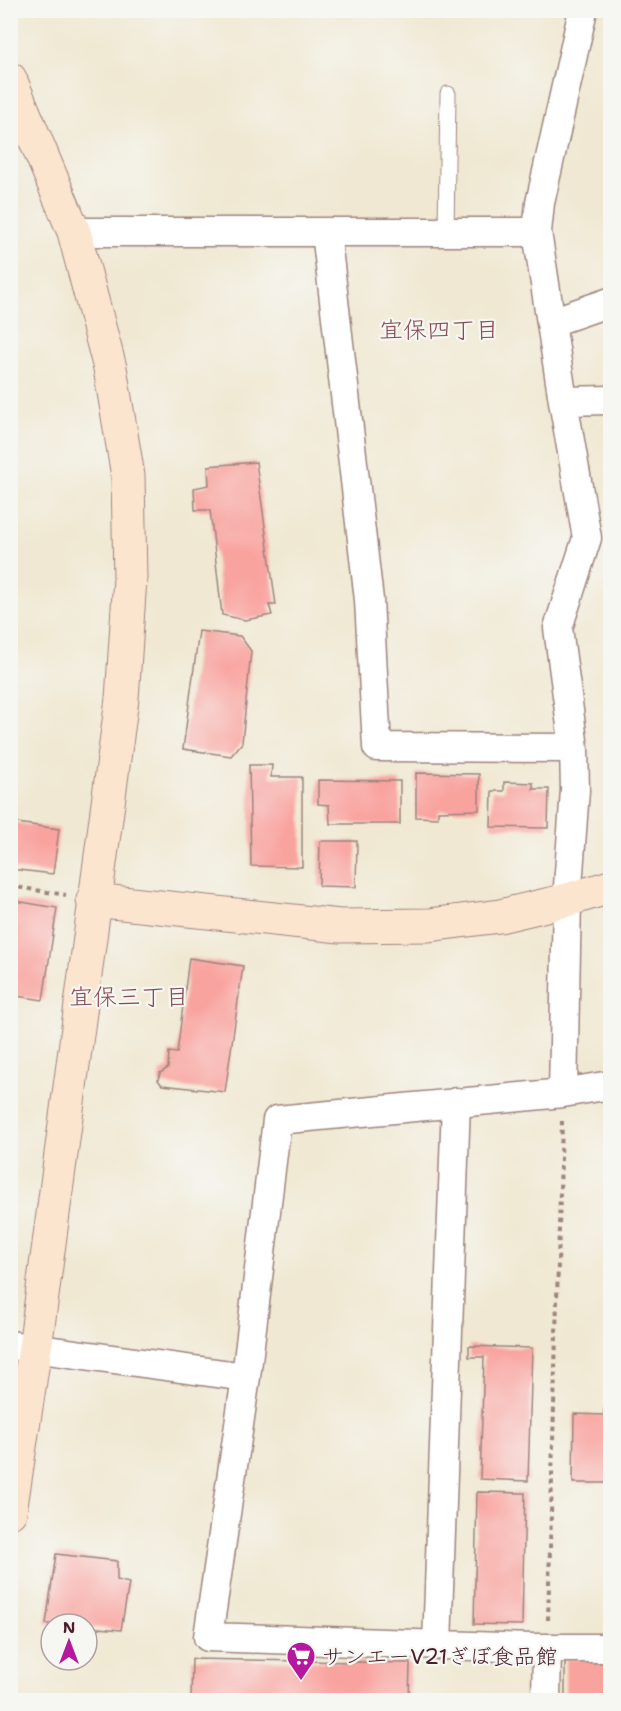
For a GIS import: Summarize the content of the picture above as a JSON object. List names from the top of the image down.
{
  "districts": ["宜保四丁目", "宜保三丁目"],
  "places": {
    "supermarket": ["サンエーV21ぎぼ食品館"]
  },
  "north": "top"
}
